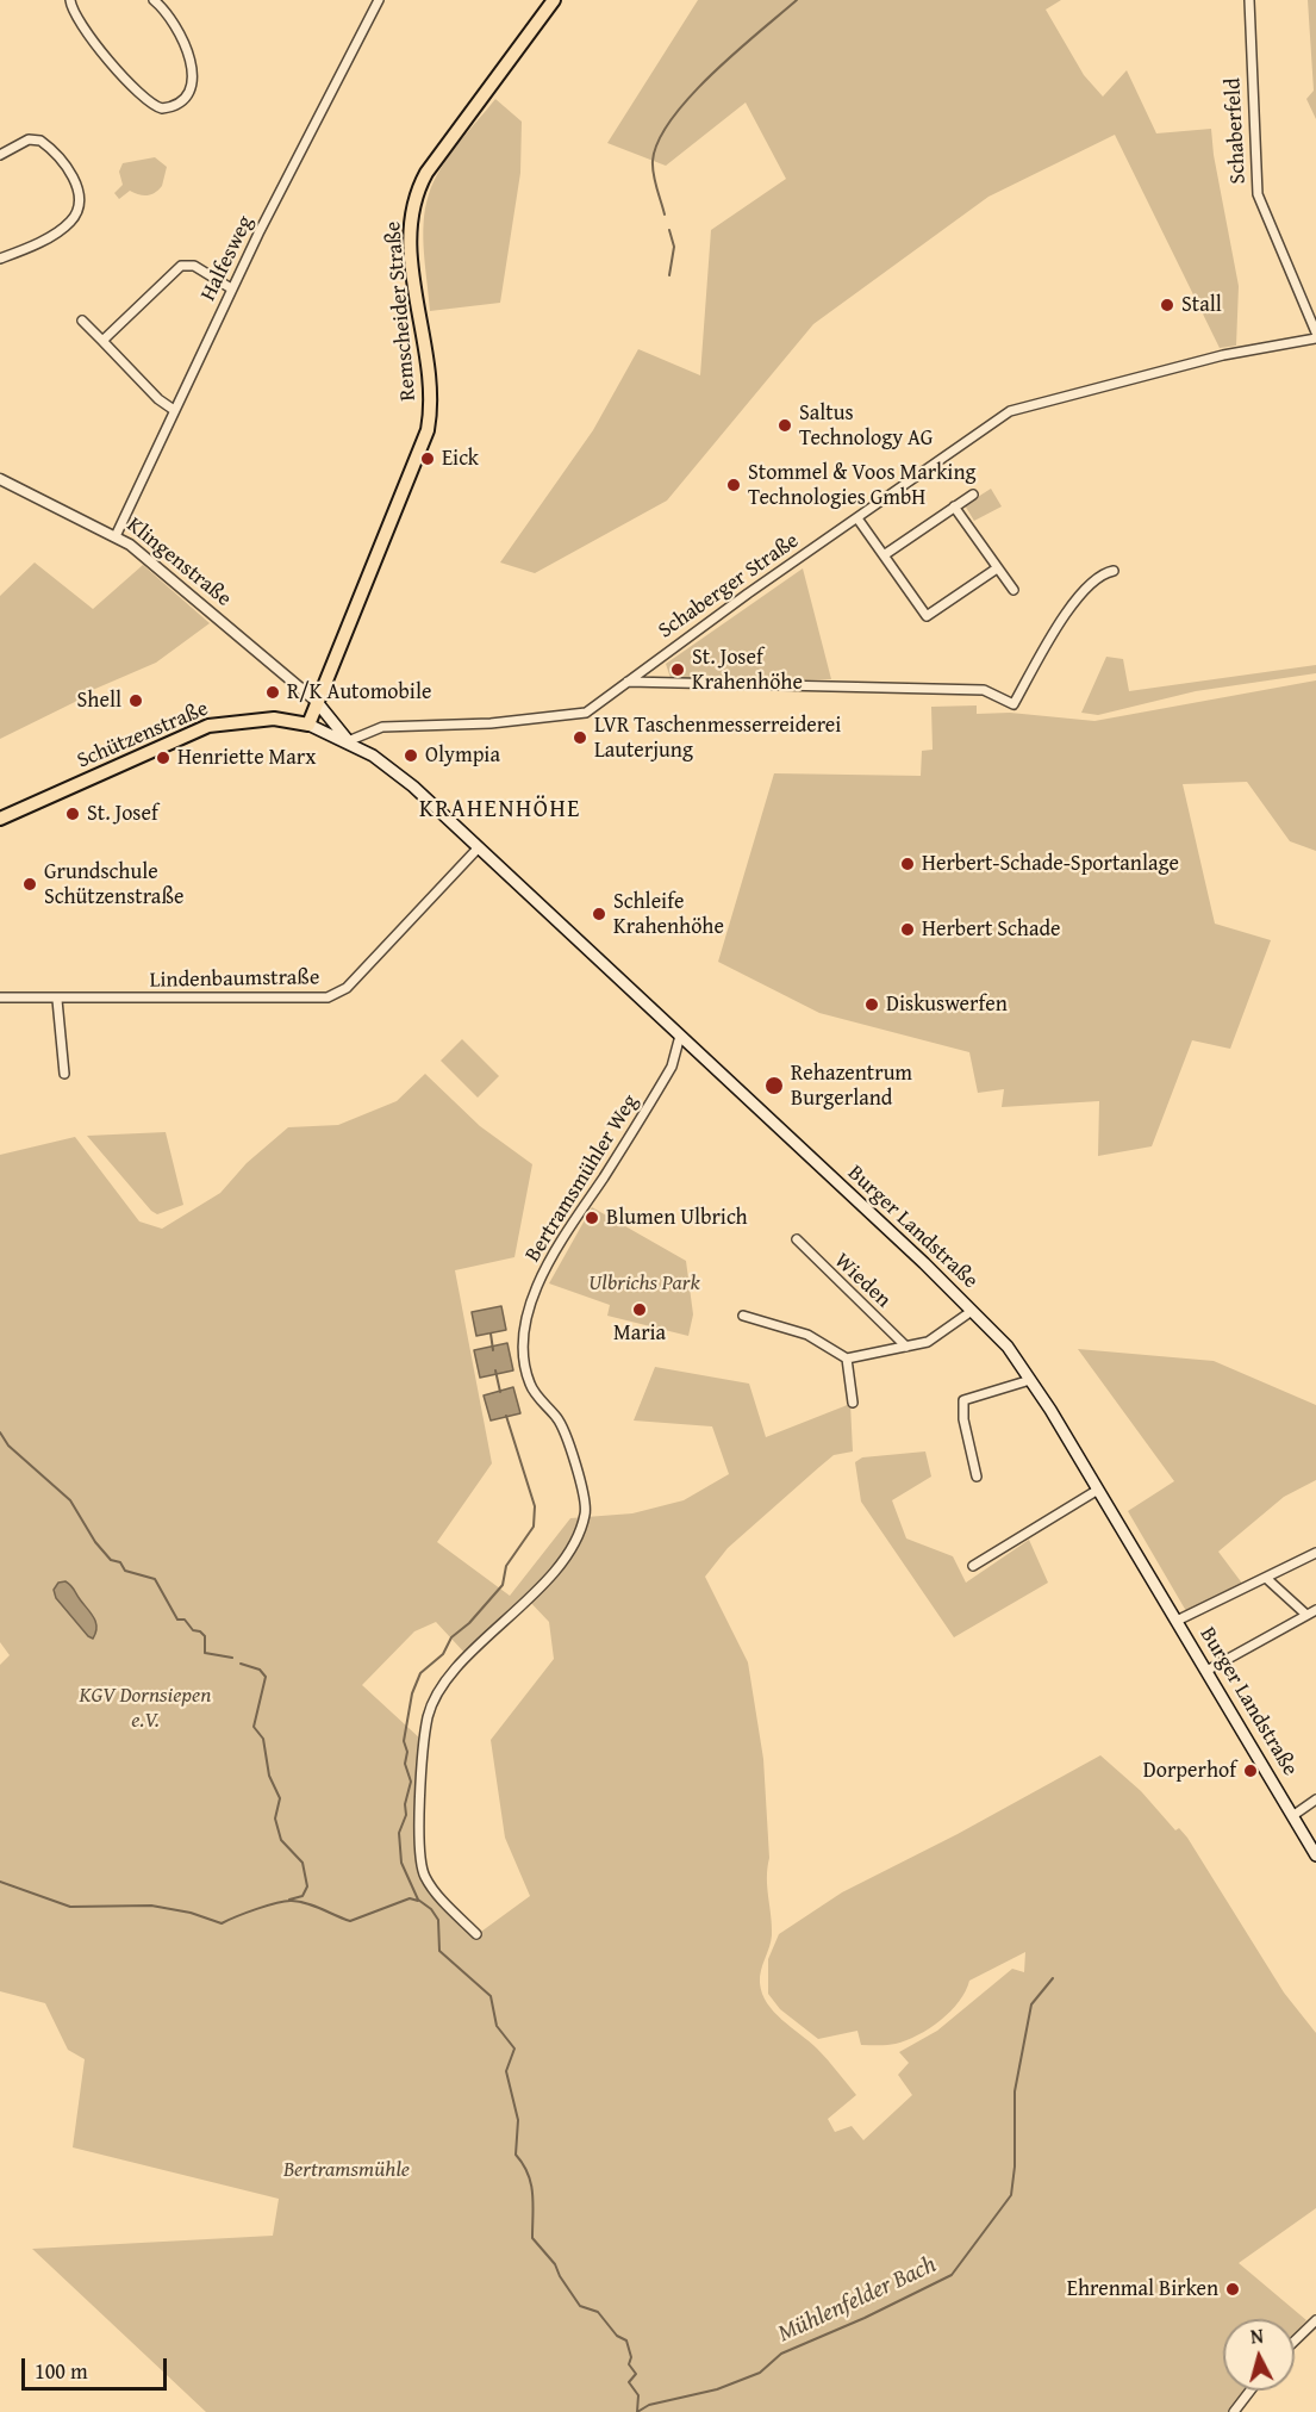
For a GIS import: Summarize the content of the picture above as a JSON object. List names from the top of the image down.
{
  "streets": {
    "main road": ["Remscheider Straße", "Schützenstraße", "Burger Landstraße"],
    "street": [
      "Schaberfeld",
      "Halfesweg",
      "Klingenstraße",
      "Schaberger Straße",
      "Lindenbaumstraße",
      "Bertramsmühler Weg",
      "Wieden"
    ]
  },
  "crossings": [
    ["Schaberfeld", "Schaberger Straße"],
    ["Halfesweg", "Klingenstraße"],
    ["Remscheider Straße", "Klingenstraße"],
    ["Remscheider Straße", "Schützenstraße"],
    ["Remscheider Straße", "Burger Landstraße"],
    ["Klingenstraße", "Burger Landstraße"],
    ["Schaberger Straße", "Burger Landstraße"],
    ["Schützenstraße", "Burger Landstraße"],
    ["Lindenbaumstraße", "Burger Landstraße"],
    ["Bertramsmühler Weg", "Burger Landstraße"]
  ],
  "districts": ["KRAHENHÖHE"],
  "water": ["Mühlenfelder Bach"],
  "parks": ["Ulbrichs Park", "KGV Dornsiepen e.V.", "Bertramsmühle"],
  "places": [
    "Stall",
    "Saltus Technology AG",
    "Eick",
    "Stommel & Voos Marking Technologies GmbH",
    "St. Josef Krahenhöhe",
    "R/K Automobile",
    "Shell",
    "LVR Taschenmesserreiderei Lauterjung",
    "Olympia",
    "Henriette Marx",
    "St. Josef",
    "Herbert-Schade-Sportanlage",
    "Grundschule Schützenstraße",
    "Schleife Krahenhöhe",
    "Herbert Schade",
    "Diskuswerfen",
    "Rehazentrum Burgerland",
    "Blumen Ulbrich",
    "Maria",
    "Dorperhof",
    "Ehrenmal Birken"
  ],
  "scale_bar": "100 m",
  "north": "top"
}
